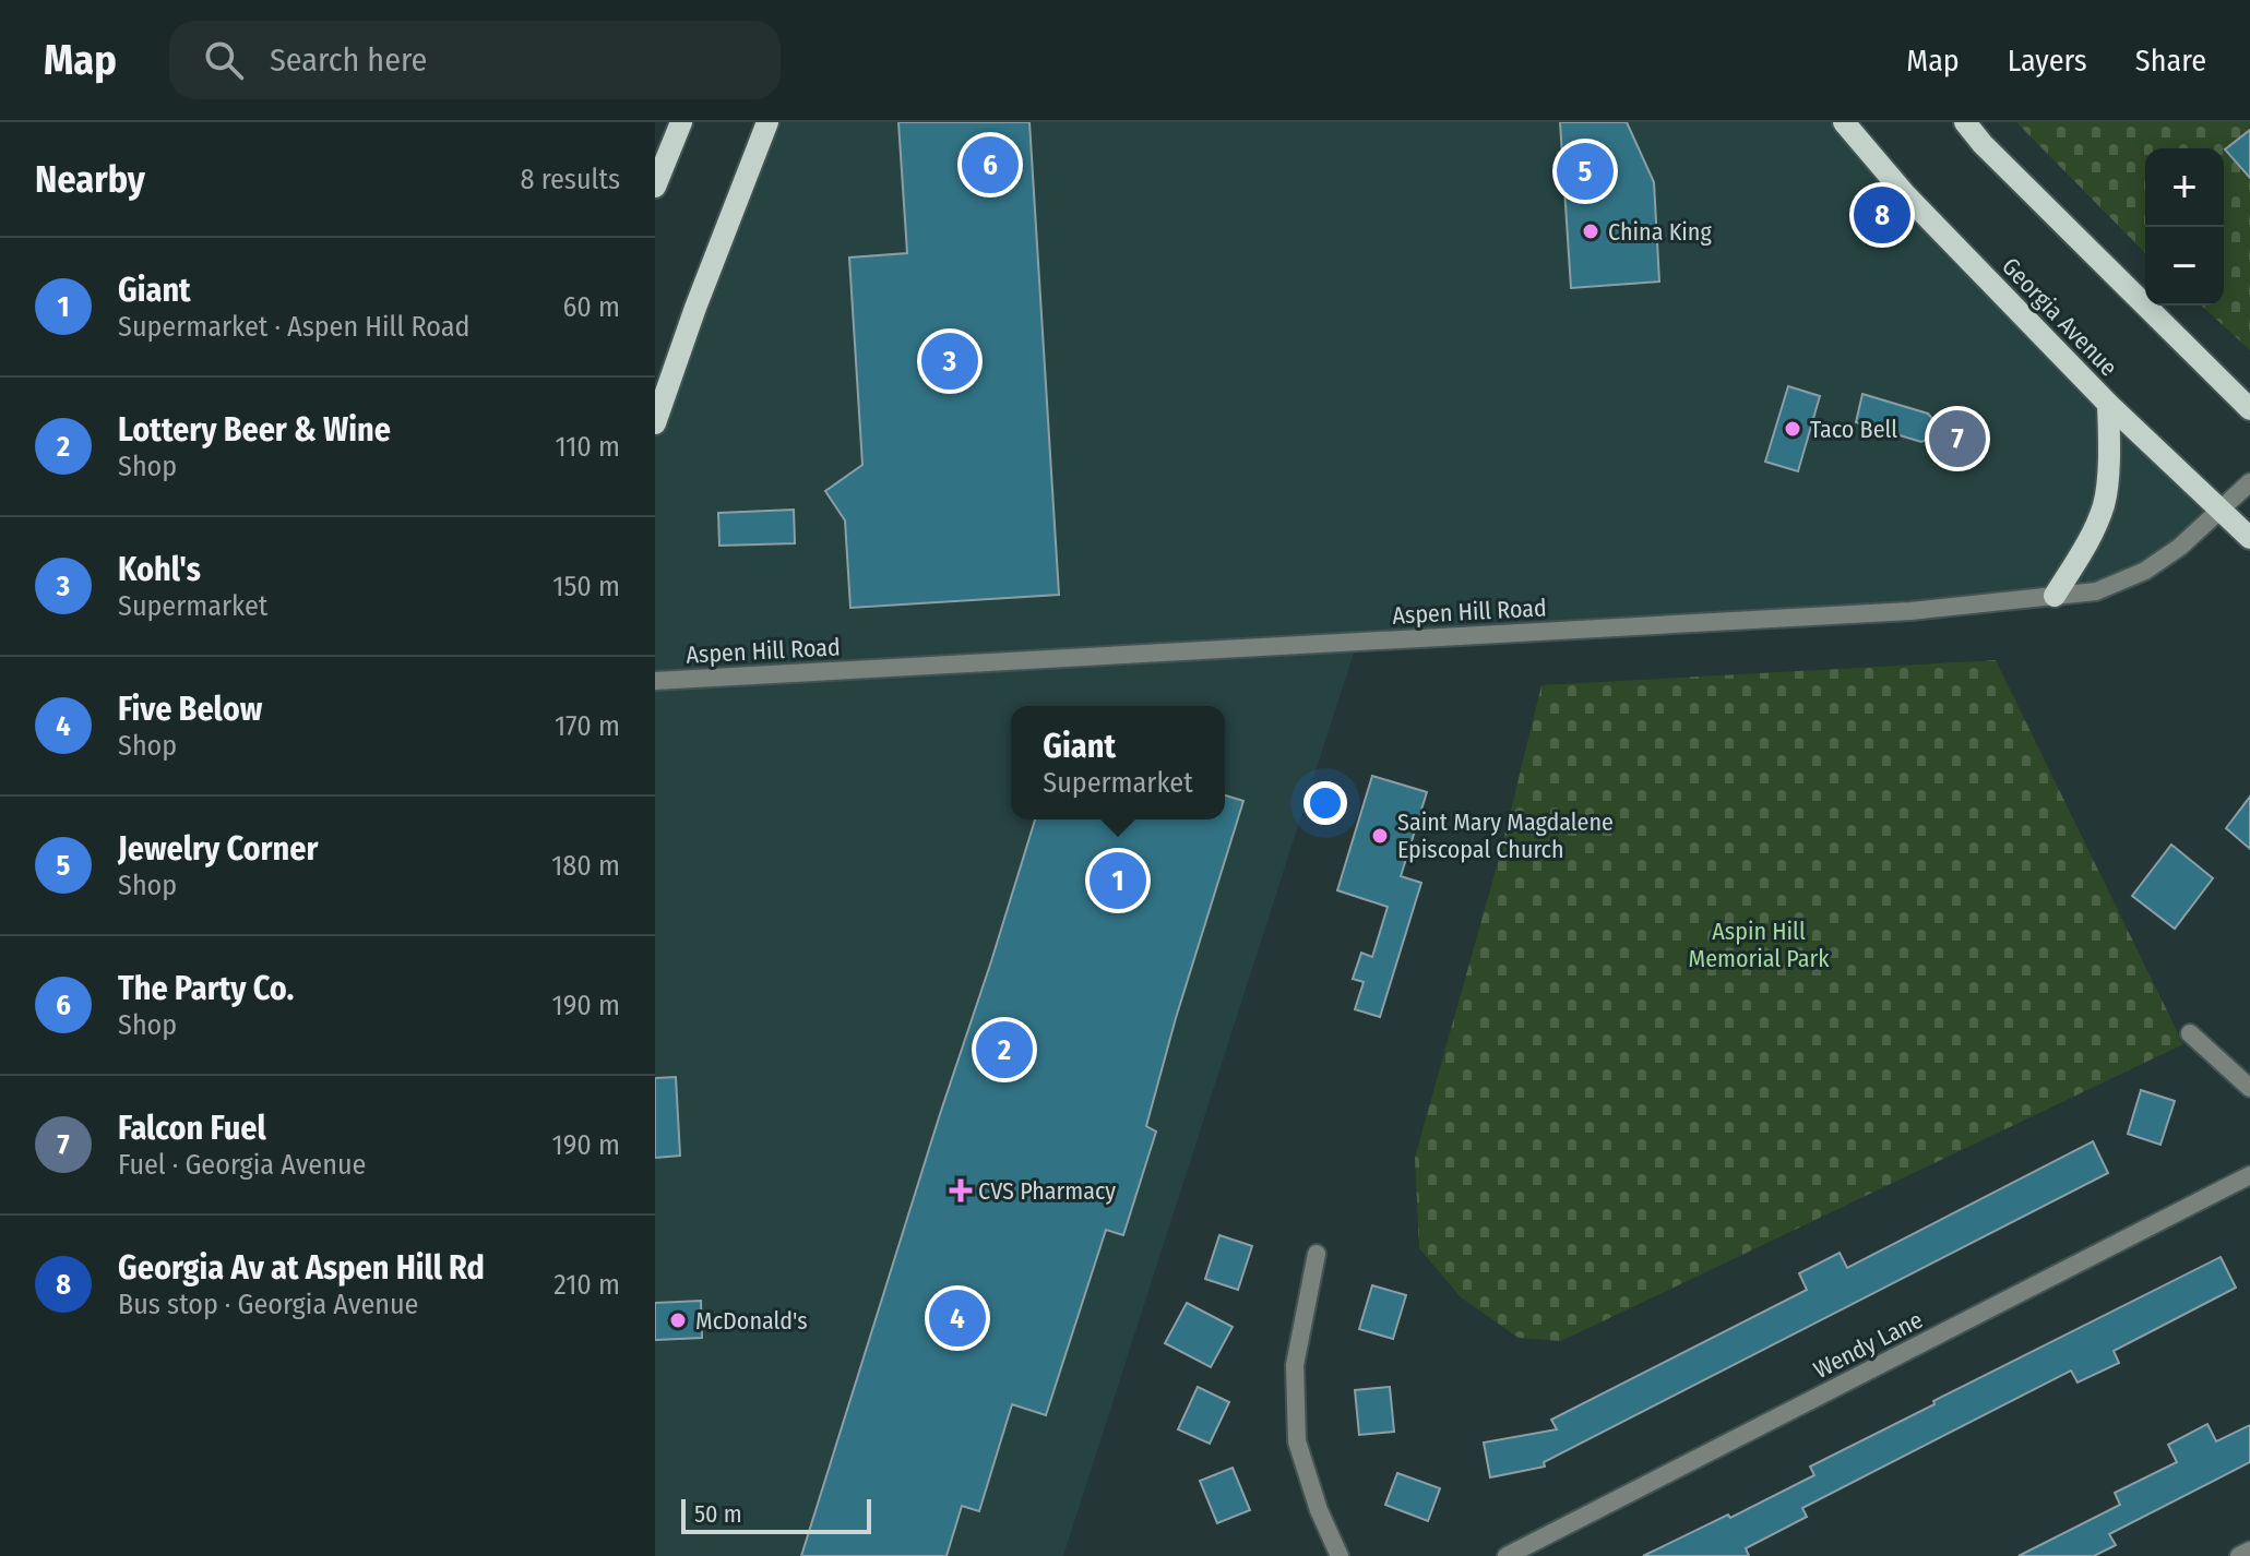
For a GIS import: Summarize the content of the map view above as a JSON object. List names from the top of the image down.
{
  "streets": {
    "main road": ["Georgia Avenue"],
    "street": ["Aspen Hill Road", "Wendy Lane"]
  },
  "crossings": [
    ["Georgia Avenue", "Aspen Hill Road"]
  ],
  "parks": ["Aspin Hill Memorial Park"],
  "places": {
    "other": [
      "China King",
      "Taco Bell",
      "Saint Mary Magdalene Episcopal Church",
      "McDonald's"
    ],
    "health": ["CVS Pharmacy"]
  },
  "scale_bar": "50 m",
  "page": {
    "header": "Map",
    "search": "Search here",
    "nav": ["Map", "Layers", "Share"],
    "heading": ["Nearby", "8 results"],
    "pins": [
      "6",
      "5",
      "8",
      "3",
      "7",
      "1",
      "2",
      "4"
    ],
    "map_buttons": ["+", "−"],
    "list": [
      {
        "mark": "1",
        "name": "Giant",
        "note": "Supermarket · Aspen Hill Road",
        "value": "60 m"
      },
      {
        "mark": "2",
        "name": "Lottery Beer & Wine",
        "note": "Shop",
        "value": "110 m"
      },
      {
        "mark": "3",
        "name": "Kohl's",
        "note": "Supermarket",
        "value": "150 m"
      },
      {
        "mark": "4",
        "name": "Five Below",
        "note": "Shop",
        "value": "170 m"
      },
      {
        "mark": "5",
        "name": "Jewelry Corner",
        "note": "Shop",
        "value": "180 m"
      },
      {
        "mark": "6",
        "name": "The Party Co.",
        "note": "Shop",
        "value": "190 m"
      },
      {
        "mark": "7",
        "name": "Falcon Fuel",
        "note": "Fuel · Georgia Avenue",
        "value": "190 m"
      },
      {
        "mark": "8",
        "name": "Georgia Av at Aspen Hill Rd",
        "note": "Bus stop · Georgia Avenue",
        "value": "210 m"
      }
    ],
    "popup": ["Giant", "Supermarket"],
    "scale": "50 m"
  }
}
